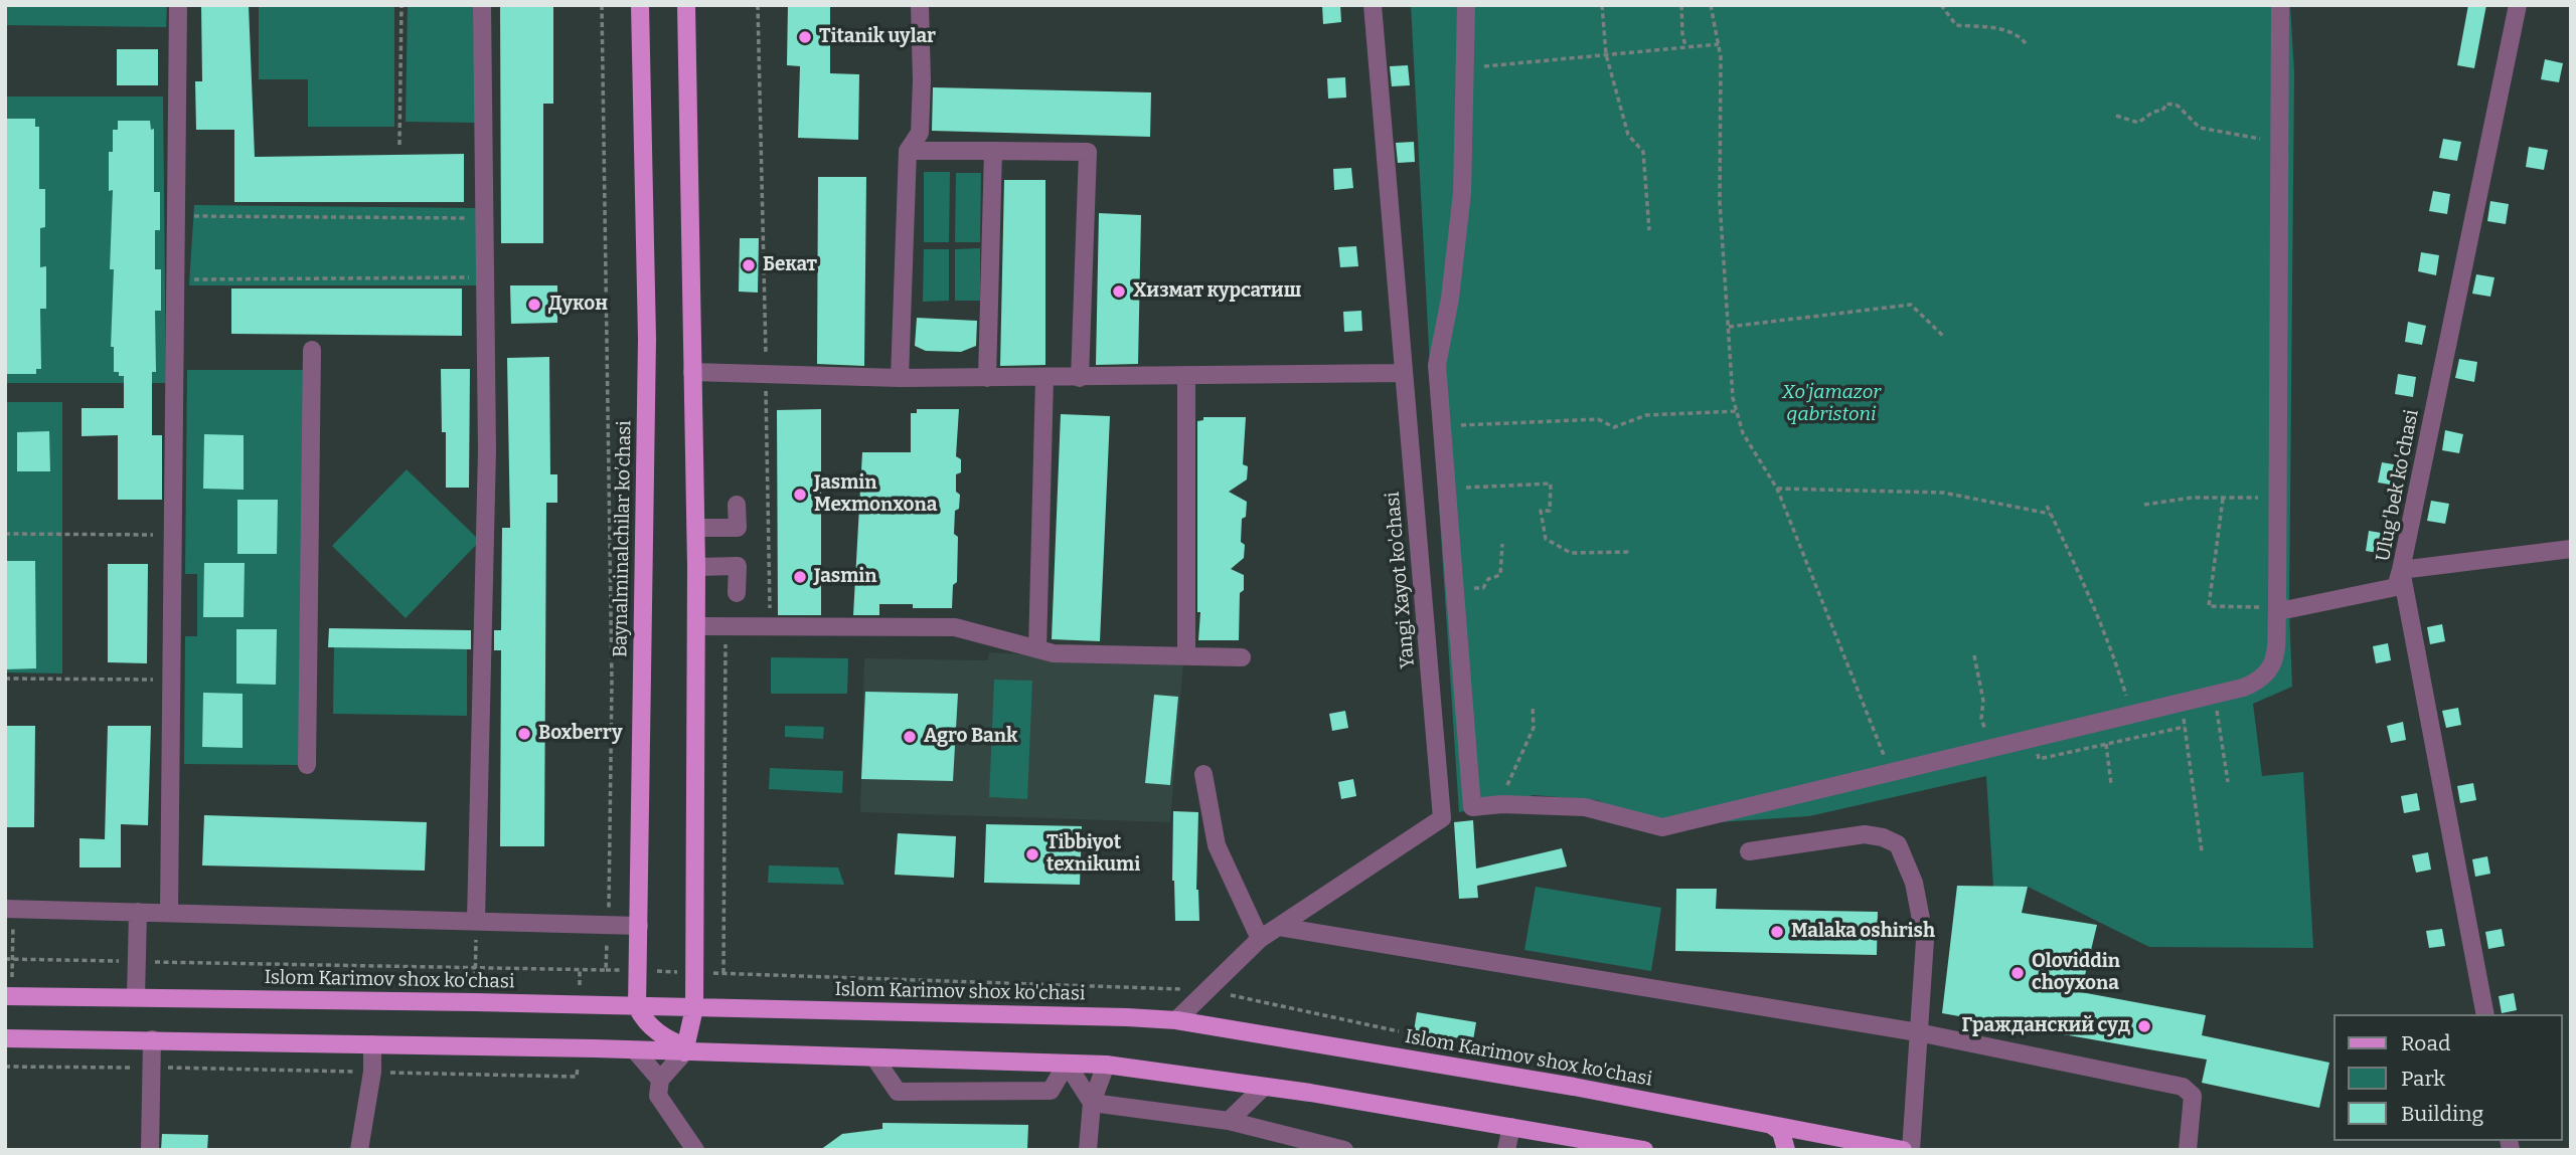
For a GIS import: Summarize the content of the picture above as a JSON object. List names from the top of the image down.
{
  "streets": {
    "main road": ["Baynalminalchilar ko’chasi", "Islom Karimov shox ko'chasi"],
    "street": ["Ulug'bek ko'chasi", "Yangi Xayot ko'chasi"]
  },
  "crossings": [
    ["Baynalminalchilar ko’chasi", "Islom Karimov shox ko'chasi"],
    ["Yangi Xayot ko'chasi", "Islom Karimov shox ko'chasi"]
  ],
  "parks": ["Xo'jamazor qabristoni"],
  "places": [
    "Titanik uylar",
    "Бекат",
    "Хизмат курсатиш",
    "Дукон",
    "Jasmin Mexmonxona",
    "Jasmin",
    "Boxberry",
    "Agro Bank",
    "Tibbiyot texnikumi",
    "Malaka oshirish",
    "Oloviddin choyxona",
    "Гражданский суд"
  ],
  "legend": ["Road", "Park", "Building"]
}
